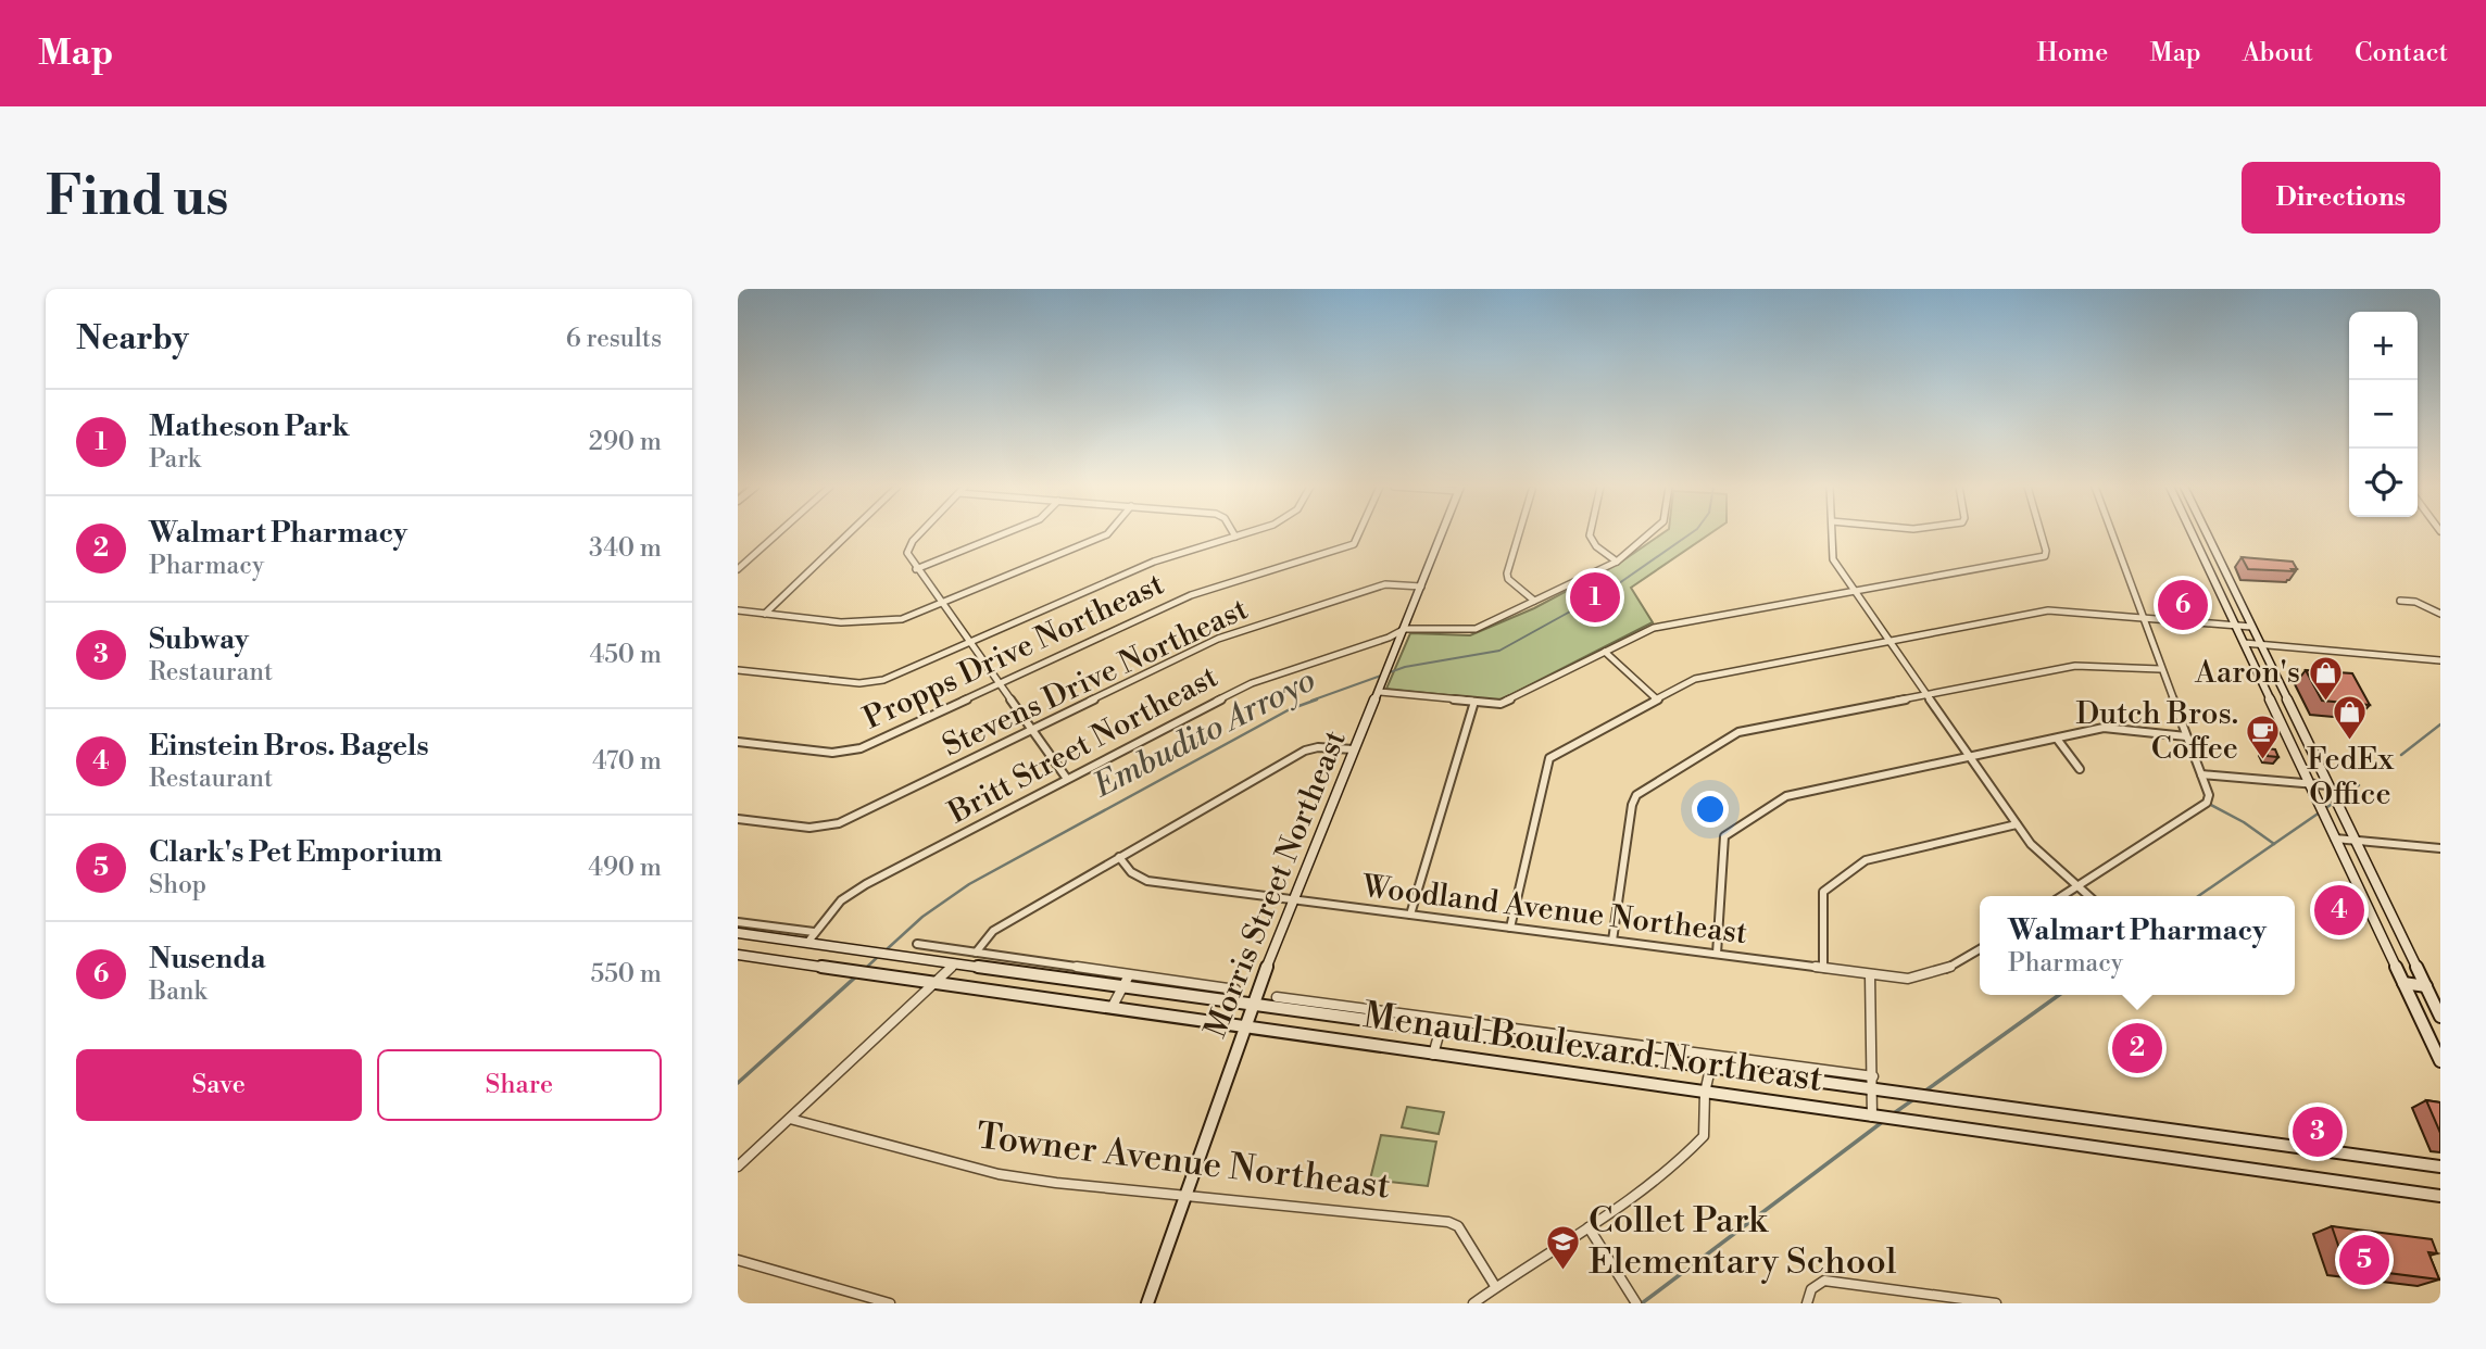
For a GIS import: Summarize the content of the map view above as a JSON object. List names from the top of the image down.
{
  "streets": {
    "main road": ["Morris Street Northeast", "Menaul Boulevard Northeast"],
    "street": [
      "Propps Drive Northeast",
      "Stevens Drive Northeast",
      "Britt Street Northeast",
      "Woodland Avenue Northeast",
      "Towner Avenue Northeast"
    ]
  },
  "crossings": [
    ["Stevens Drive Northeast", "Morris Street Northeast"],
    ["Britt Street Northeast", "Morris Street Northeast"],
    ["Britt Street Northeast", "Menaul Boulevard Northeast"],
    ["Morris Street Northeast", "Woodland Avenue Northeast"],
    ["Morris Street Northeast", "Menaul Boulevard Northeast"],
    ["Morris Street Northeast", "Towner Avenue Northeast"]
  ],
  "water": ["Embudito Arroyo"],
  "places": {
    "shop": ["Aaron's", "FedEx Office"],
    "cafe": ["Dutch Bros. Coffee"],
    "school or university": ["Collet Park Elementary School"]
  },
  "page": {
    "header": "Map",
    "nav": [
      "Home",
      "Map",
      "About",
      "Contact"
    ],
    "buttons": [
      "Directions",
      ["Save", "Share"]
    ],
    "title": "Find us",
    "heading": ["Nearby", "6 results"],
    "map_buttons": ["+", "−"],
    "list": [
      {
        "mark": "1",
        "name": "Matheson Park",
        "note": "Park",
        "value": "290 m"
      },
      {
        "mark": "2",
        "name": "Walmart Pharmacy",
        "note": "Pharmacy",
        "value": "340 m"
      },
      {
        "mark": "3",
        "name": "Subway",
        "note": "Restaurant",
        "value": "450 m"
      },
      {
        "mark": "4",
        "name": "Einstein Bros. Bagels",
        "note": "Restaurant",
        "value": "470 m"
      },
      {
        "mark": "5",
        "name": "Clark's Pet Emporium",
        "note": "Shop",
        "value": "490 m"
      },
      {
        "mark": "6",
        "name": "Nusenda",
        "note": "Bank",
        "value": "550 m"
      }
    ],
    "pins": [
      "1",
      "6",
      "4",
      "2",
      "3",
      "5"
    ],
    "popup": ["Walmart Pharmacy", "Pharmacy"]
  }
}
